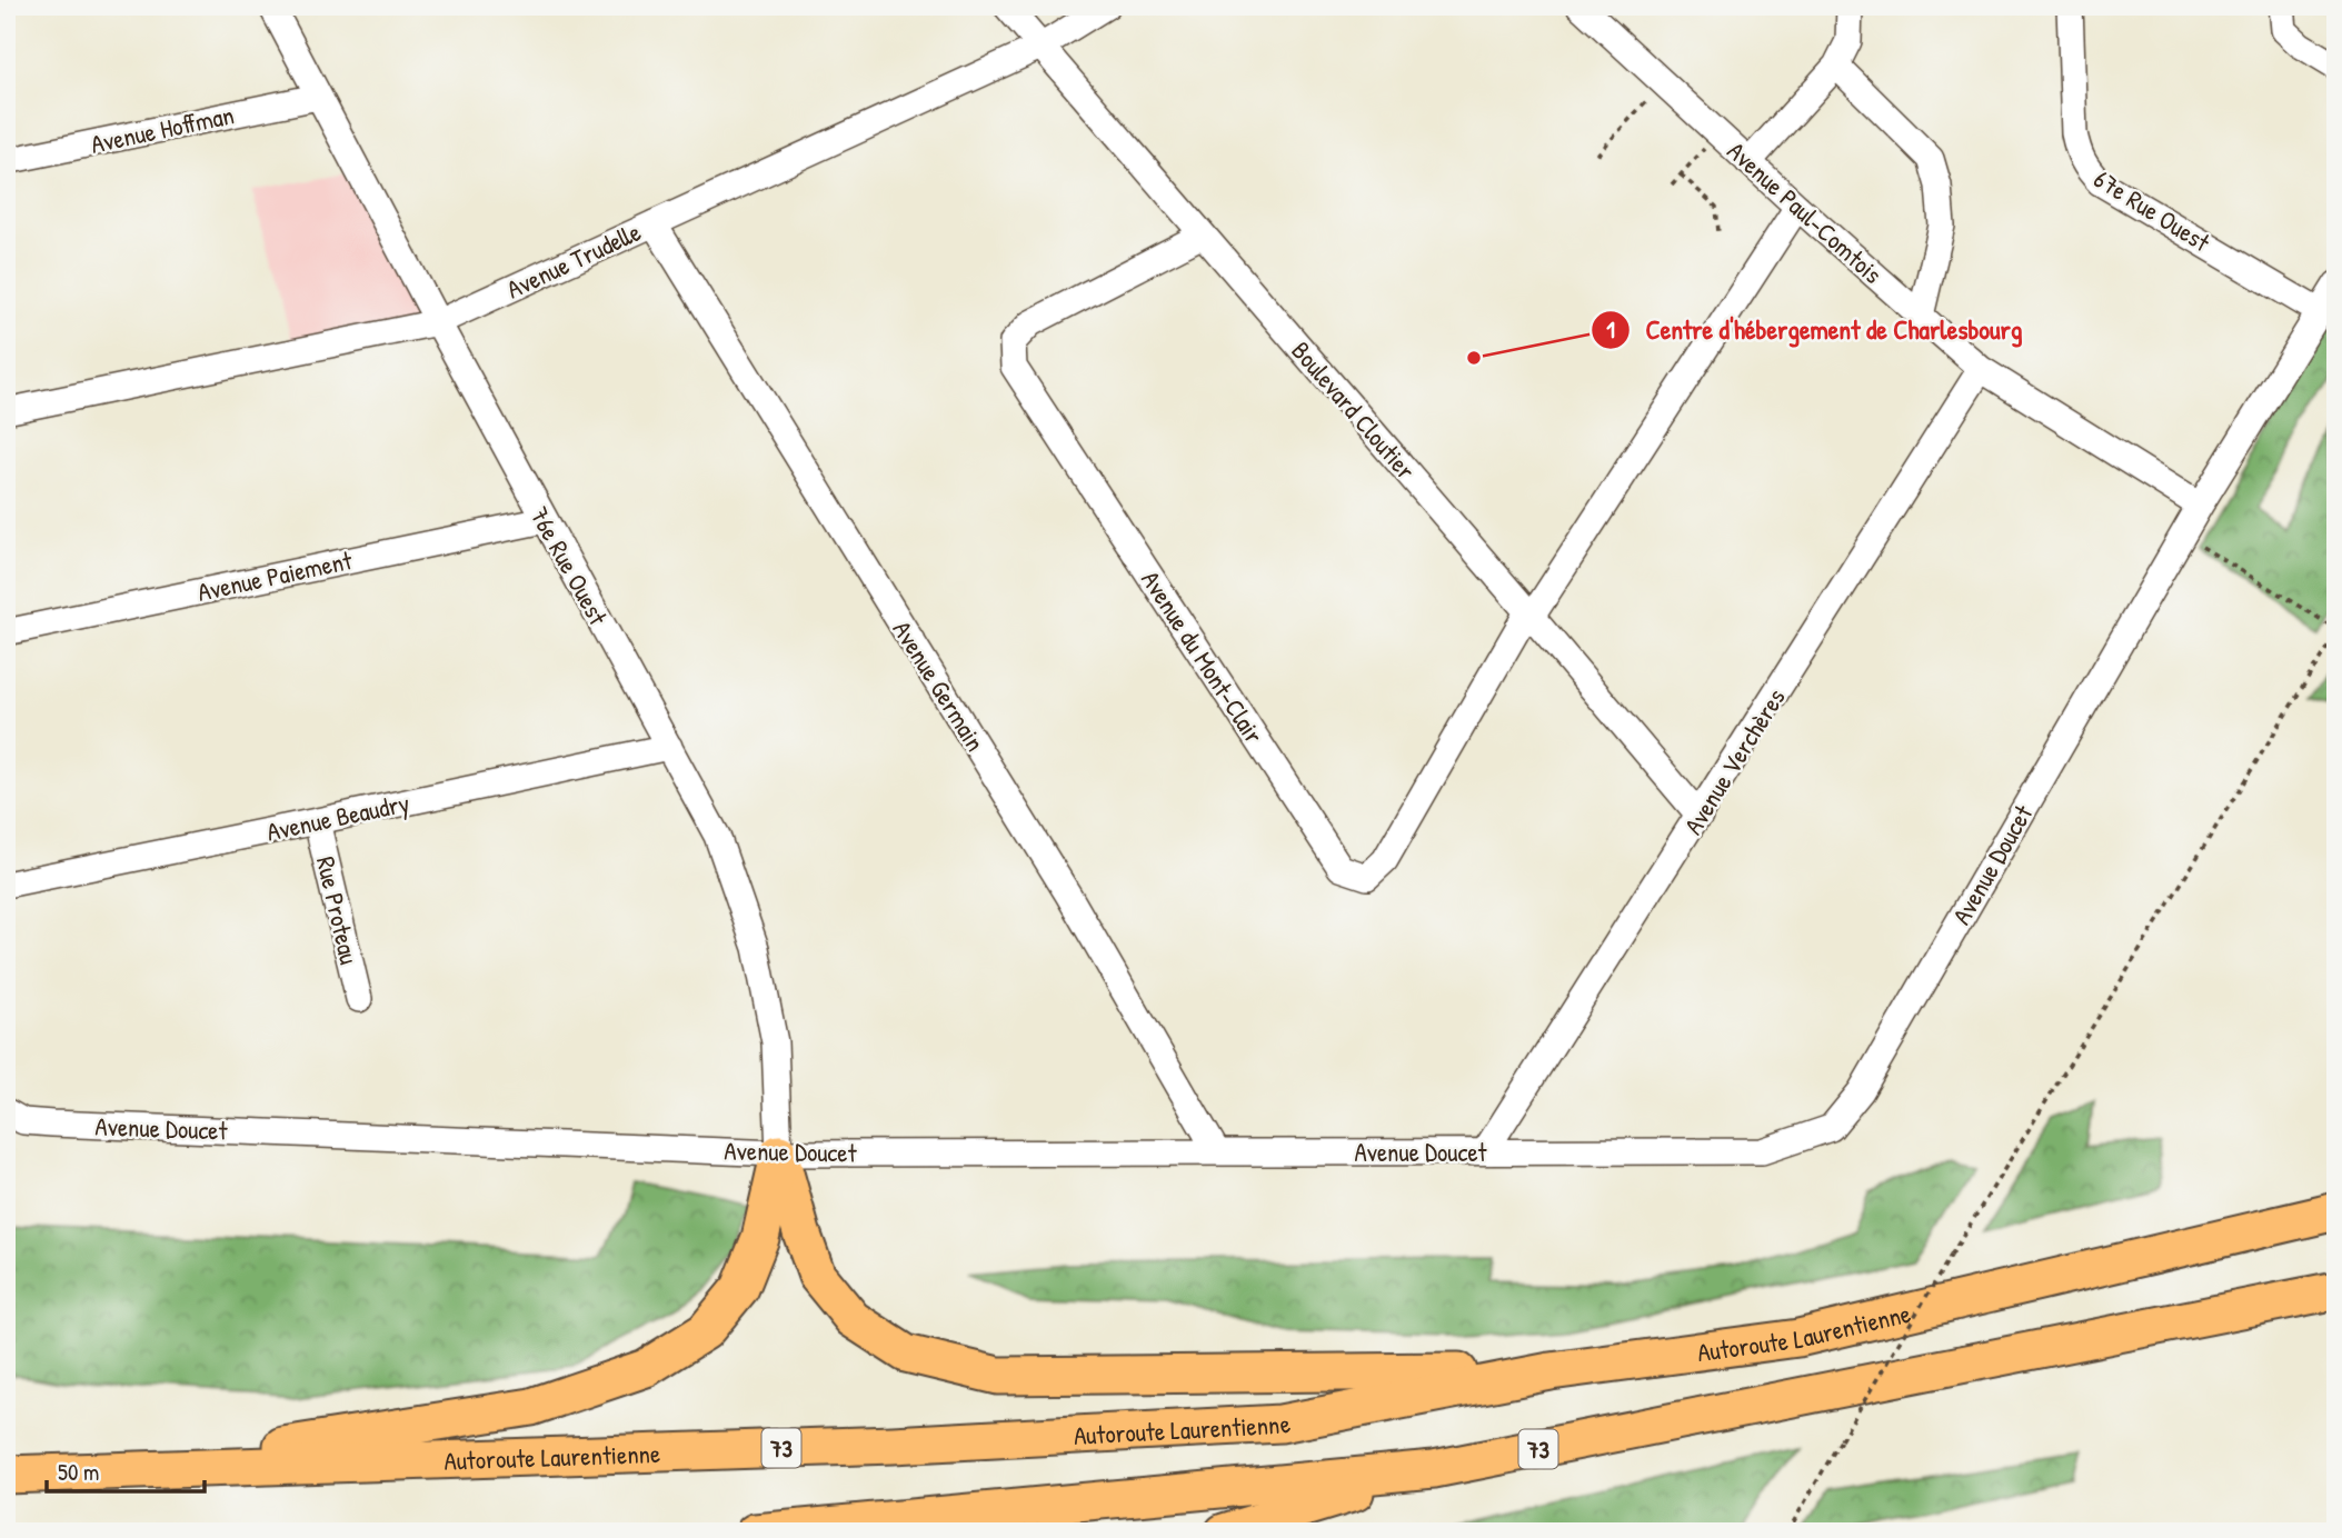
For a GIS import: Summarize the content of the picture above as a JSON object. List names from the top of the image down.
{
  "streets": {
    "highway": ["Autoroute Laurentienne", "73"],
    "street": [
      "Avenue Hoffman",
      "67e Rue Ouest",
      "Avenue Paul-Comtois",
      "Avenue Trudelle",
      "Boulevard Cloutier",
      "76e Rue Ouest",
      "Avenue Paiement",
      "Avenue du Mont-Clair",
      "Avenue Germain",
      "Avenue Verchères",
      "Avenue Beaudry",
      "Avenue Doucet",
      "Rue Proteau"
    ]
  },
  "crossings": [
    ["Avenue Hoffman", "76e Rue Ouest"],
    ["67e Rue Ouest", "Avenue Doucet"],
    ["Avenue Paul-Comtois", "Avenue du Mont-Clair"],
    ["Avenue Paul-Comtois", "Avenue Verchères"],
    ["Avenue Paul-Comtois", "Avenue Doucet"],
    ["Avenue Trudelle", "Boulevard Cloutier"],
    ["Avenue Trudelle", "76e Rue Ouest"],
    ["Avenue Trudelle", "Avenue Germain"],
    ["Boulevard Cloutier", "Avenue du Mont-Clair"],
    ["Boulevard Cloutier", "Avenue Verchères"],
    ["76e Rue Ouest", "Avenue Paiement"],
    ["76e Rue Ouest", "Avenue Beaudry"],
    ["76e Rue Ouest", "Avenue Doucet"],
    ["Avenue Germain", "Avenue Doucet"],
    ["Avenue Verchères", "Avenue Doucet"],
    ["Avenue Beaudry", "Rue Proteau"]
  ],
  "places": ["Centre d'hébergement de Charlesbourg"],
  "scale_bar": "50 m"
}
